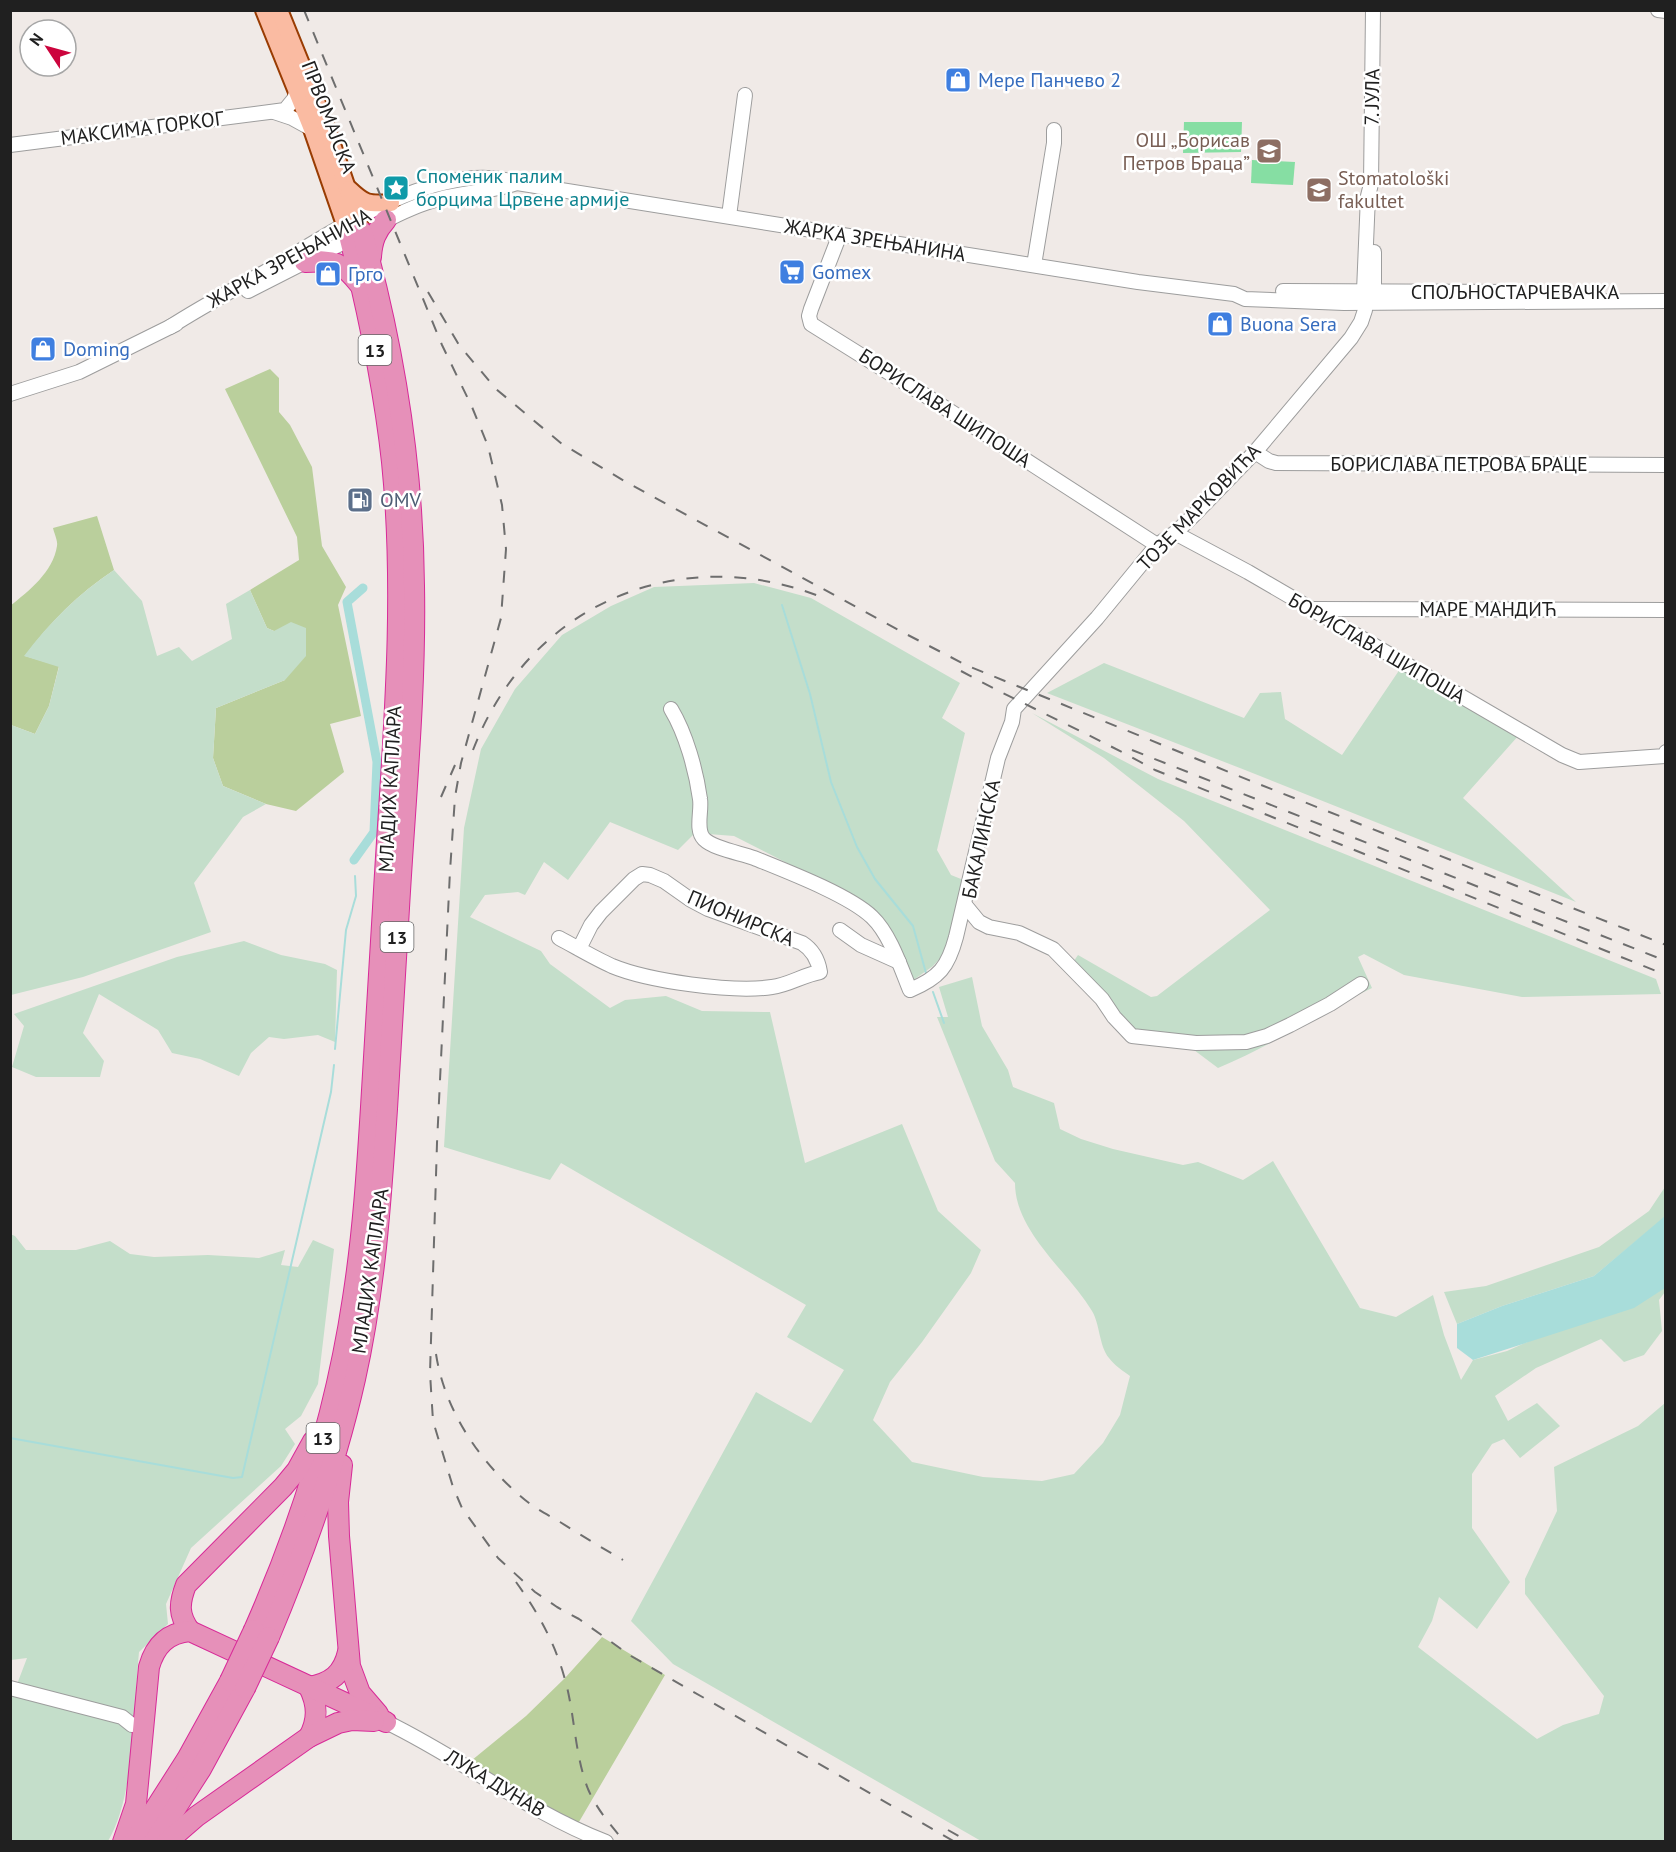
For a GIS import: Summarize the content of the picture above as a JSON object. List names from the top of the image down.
{
  "streets": {
    "highway": ["13", "МЛАДИХ КАПЛАРА"],
    "main road": ["ПРВОМАЈСКА"],
    "street": [
      "7. ЈУЛА",
      "МАКСИМА ГОРКОГ",
      "ЖАРКА ЗРЕЊАНИНА",
      "СПОЉНОСТАРЧЕВАЧКА",
      "БОРИСЛАВА ШИПОША",
      "БОРИСЛАВА ПЕТРОВА БРАЦЕ",
      "ТОЗЕ МАРКОВИЋА",
      "МАРЕ МАНДИЋ",
      "БАКАЛИНСКА",
      "ПИОНИРСКА",
      "ЛУКА ДУНАВ"
    ]
  },
  "crossings": [
    ["7. ЈУЛА", "ЖАРКА ЗРЕЊАНИНА"],
    ["7. ЈУЛА", "СПОЉНОСТАРЧЕВАЧКА"],
    ["7. ЈУЛА", "ТОЗЕ МАРКОВИЋА"],
    ["ПРВОМАЈСКА", "ЖАРКА ЗРЕЊАНИНА"],
    ["ПРВОМАЈСКА", "13"],
    ["ПРВОМАЈСКА", "МЛАДИХ КАПЛАРА"],
    ["ЖАРКА ЗРЕЊАНИНА", "СПОЉНОСТАРЧЕВАЧКА"],
    ["ЖАРКА ЗРЕЊАНИНА", "13"],
    ["ЖАРКА ЗРЕЊАНИНА", "БОРИСЛАВА ШИПОША"],
    ["ЖАРКА ЗРЕЊАНИНА", "ТОЗЕ МАРКОВИЋА"],
    ["ЖАРКА ЗРЕЊАНИНА", "МЛАДИХ КАПЛАРА"],
    ["СПОЉНОСТАРЧЕВАЧКА", "ТОЗЕ МАРКОВИЋА"],
    ["13", "МЛАДИХ КАПЛАРА"],
    ["БОРИСЛАВА ШИПОША", "ТОЗЕ МАРКОВИЋА"],
    ["БОРИСЛАВА ШИПОША", "МАРЕ МАНДИЋ"],
    ["БОРИСЛАВА ПЕТРОВА БРАЦЕ", "ТОЗЕ МАРКОВИЋА"],
    ["ТОЗЕ МАРКОВИЋА", "БАКАЛИНСКА"]
  ],
  "places": {
    "shop": [
      "Мере Панчево 2",
      "Грго",
      "Buona Sera",
      "Doming"
    ],
    "school or university": ["ОШ „Борисав Петров Браца”", "Stomatološki fakultet"],
    "place": ["Споменик палим борцима Црвене армије"],
    "supermarket": ["Gomex"],
    "fuel station": ["OMV"]
  },
  "north": "top left"
}
